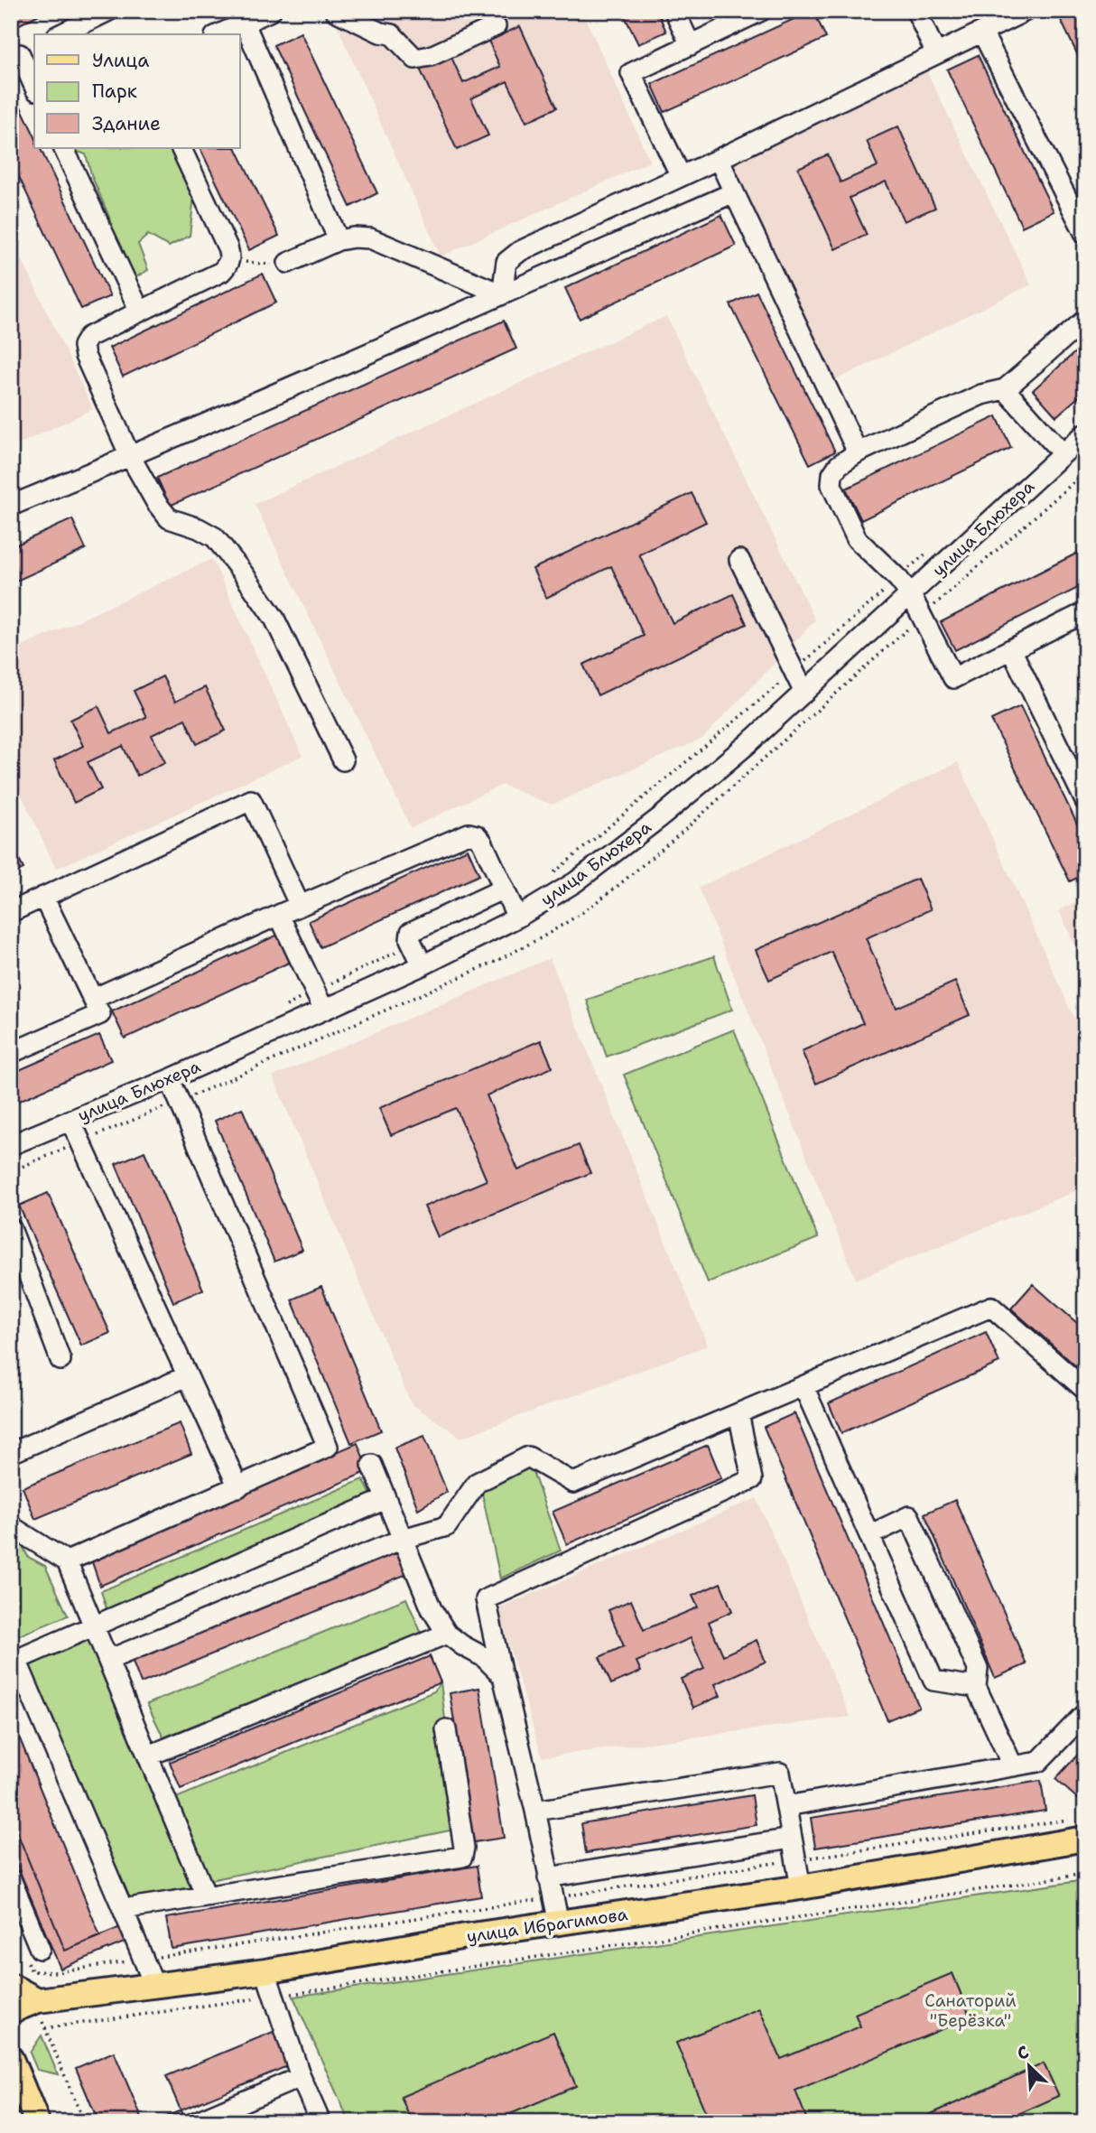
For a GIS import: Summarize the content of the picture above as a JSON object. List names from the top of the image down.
{
  "streets": {
    "main road": ["улица Ибрагимова"],
    "street": ["улица Блюхера"]
  },
  "parks": ["Санаторий \"Берёзка\""],
  "legend": ["Улица", "Парк", "Здание"],
  "north": "top left"
}
